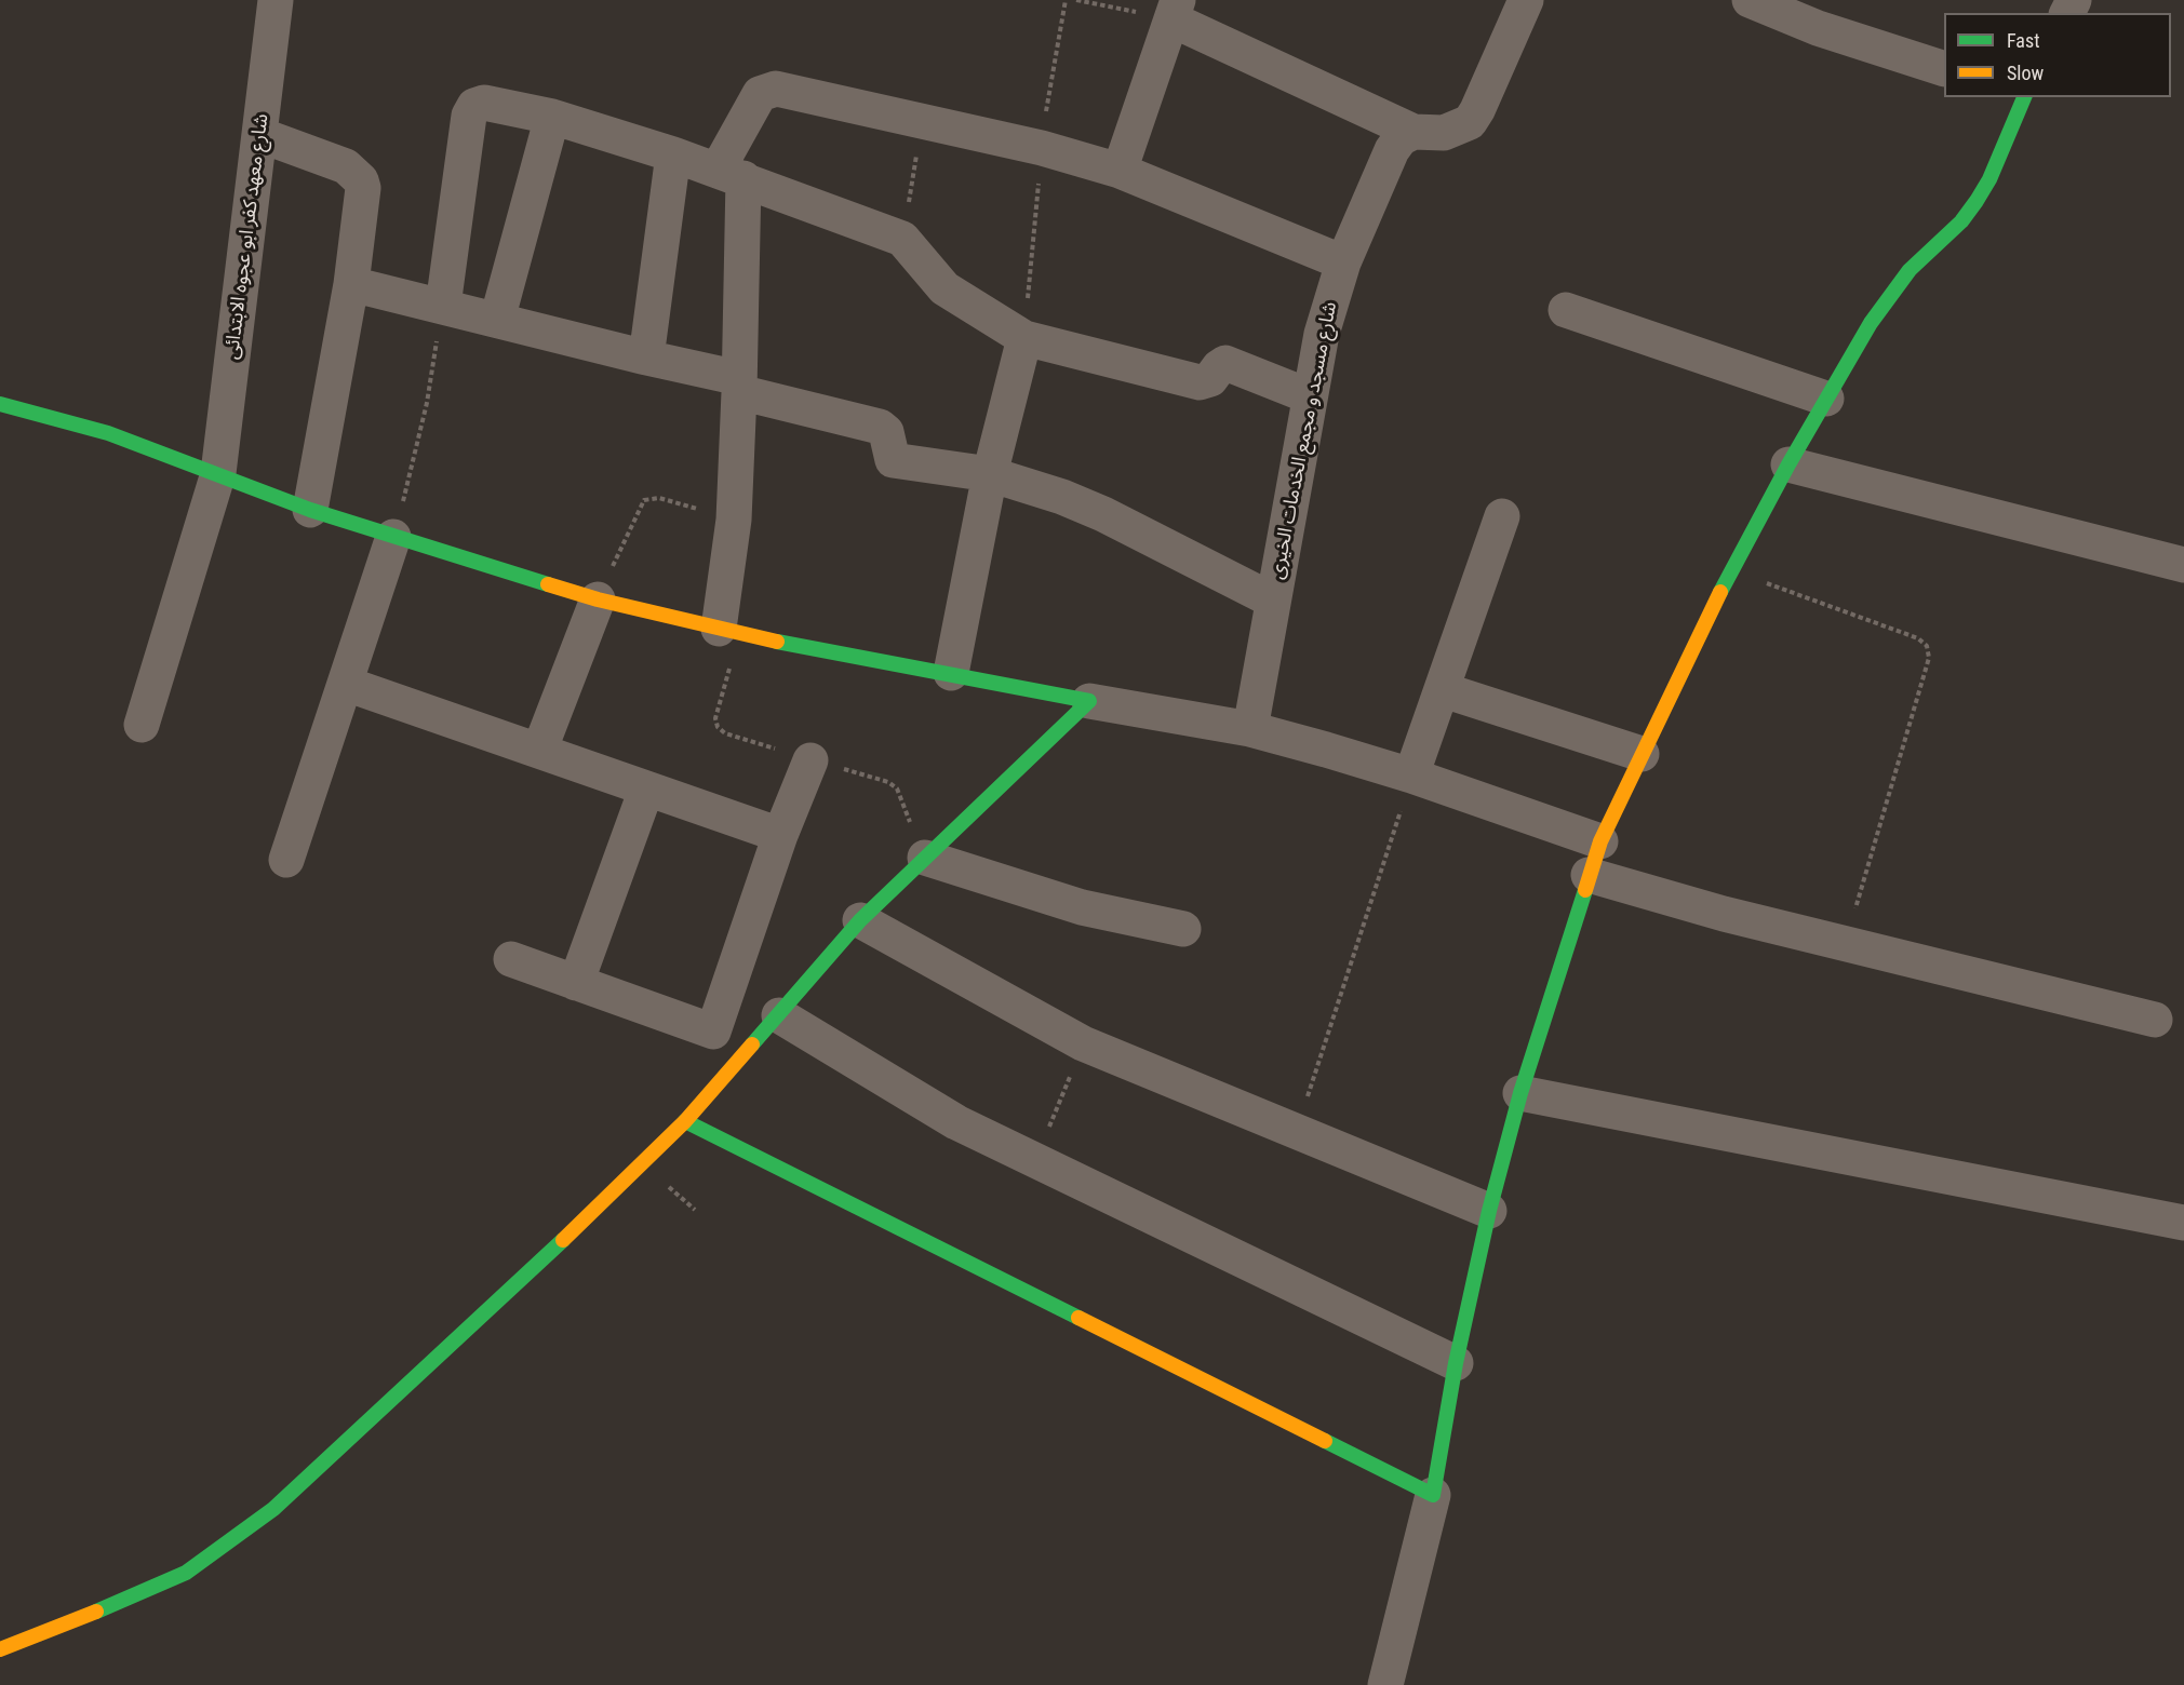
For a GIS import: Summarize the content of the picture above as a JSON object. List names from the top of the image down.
{
  "streets": {
    "street": ["شارع معهد كفر ابو عجوه الابتدائى", "شارع مسجد و مجمع الخدمات الخيرى"]
  },
  "legend": ["Fast", "Slow"]
}
